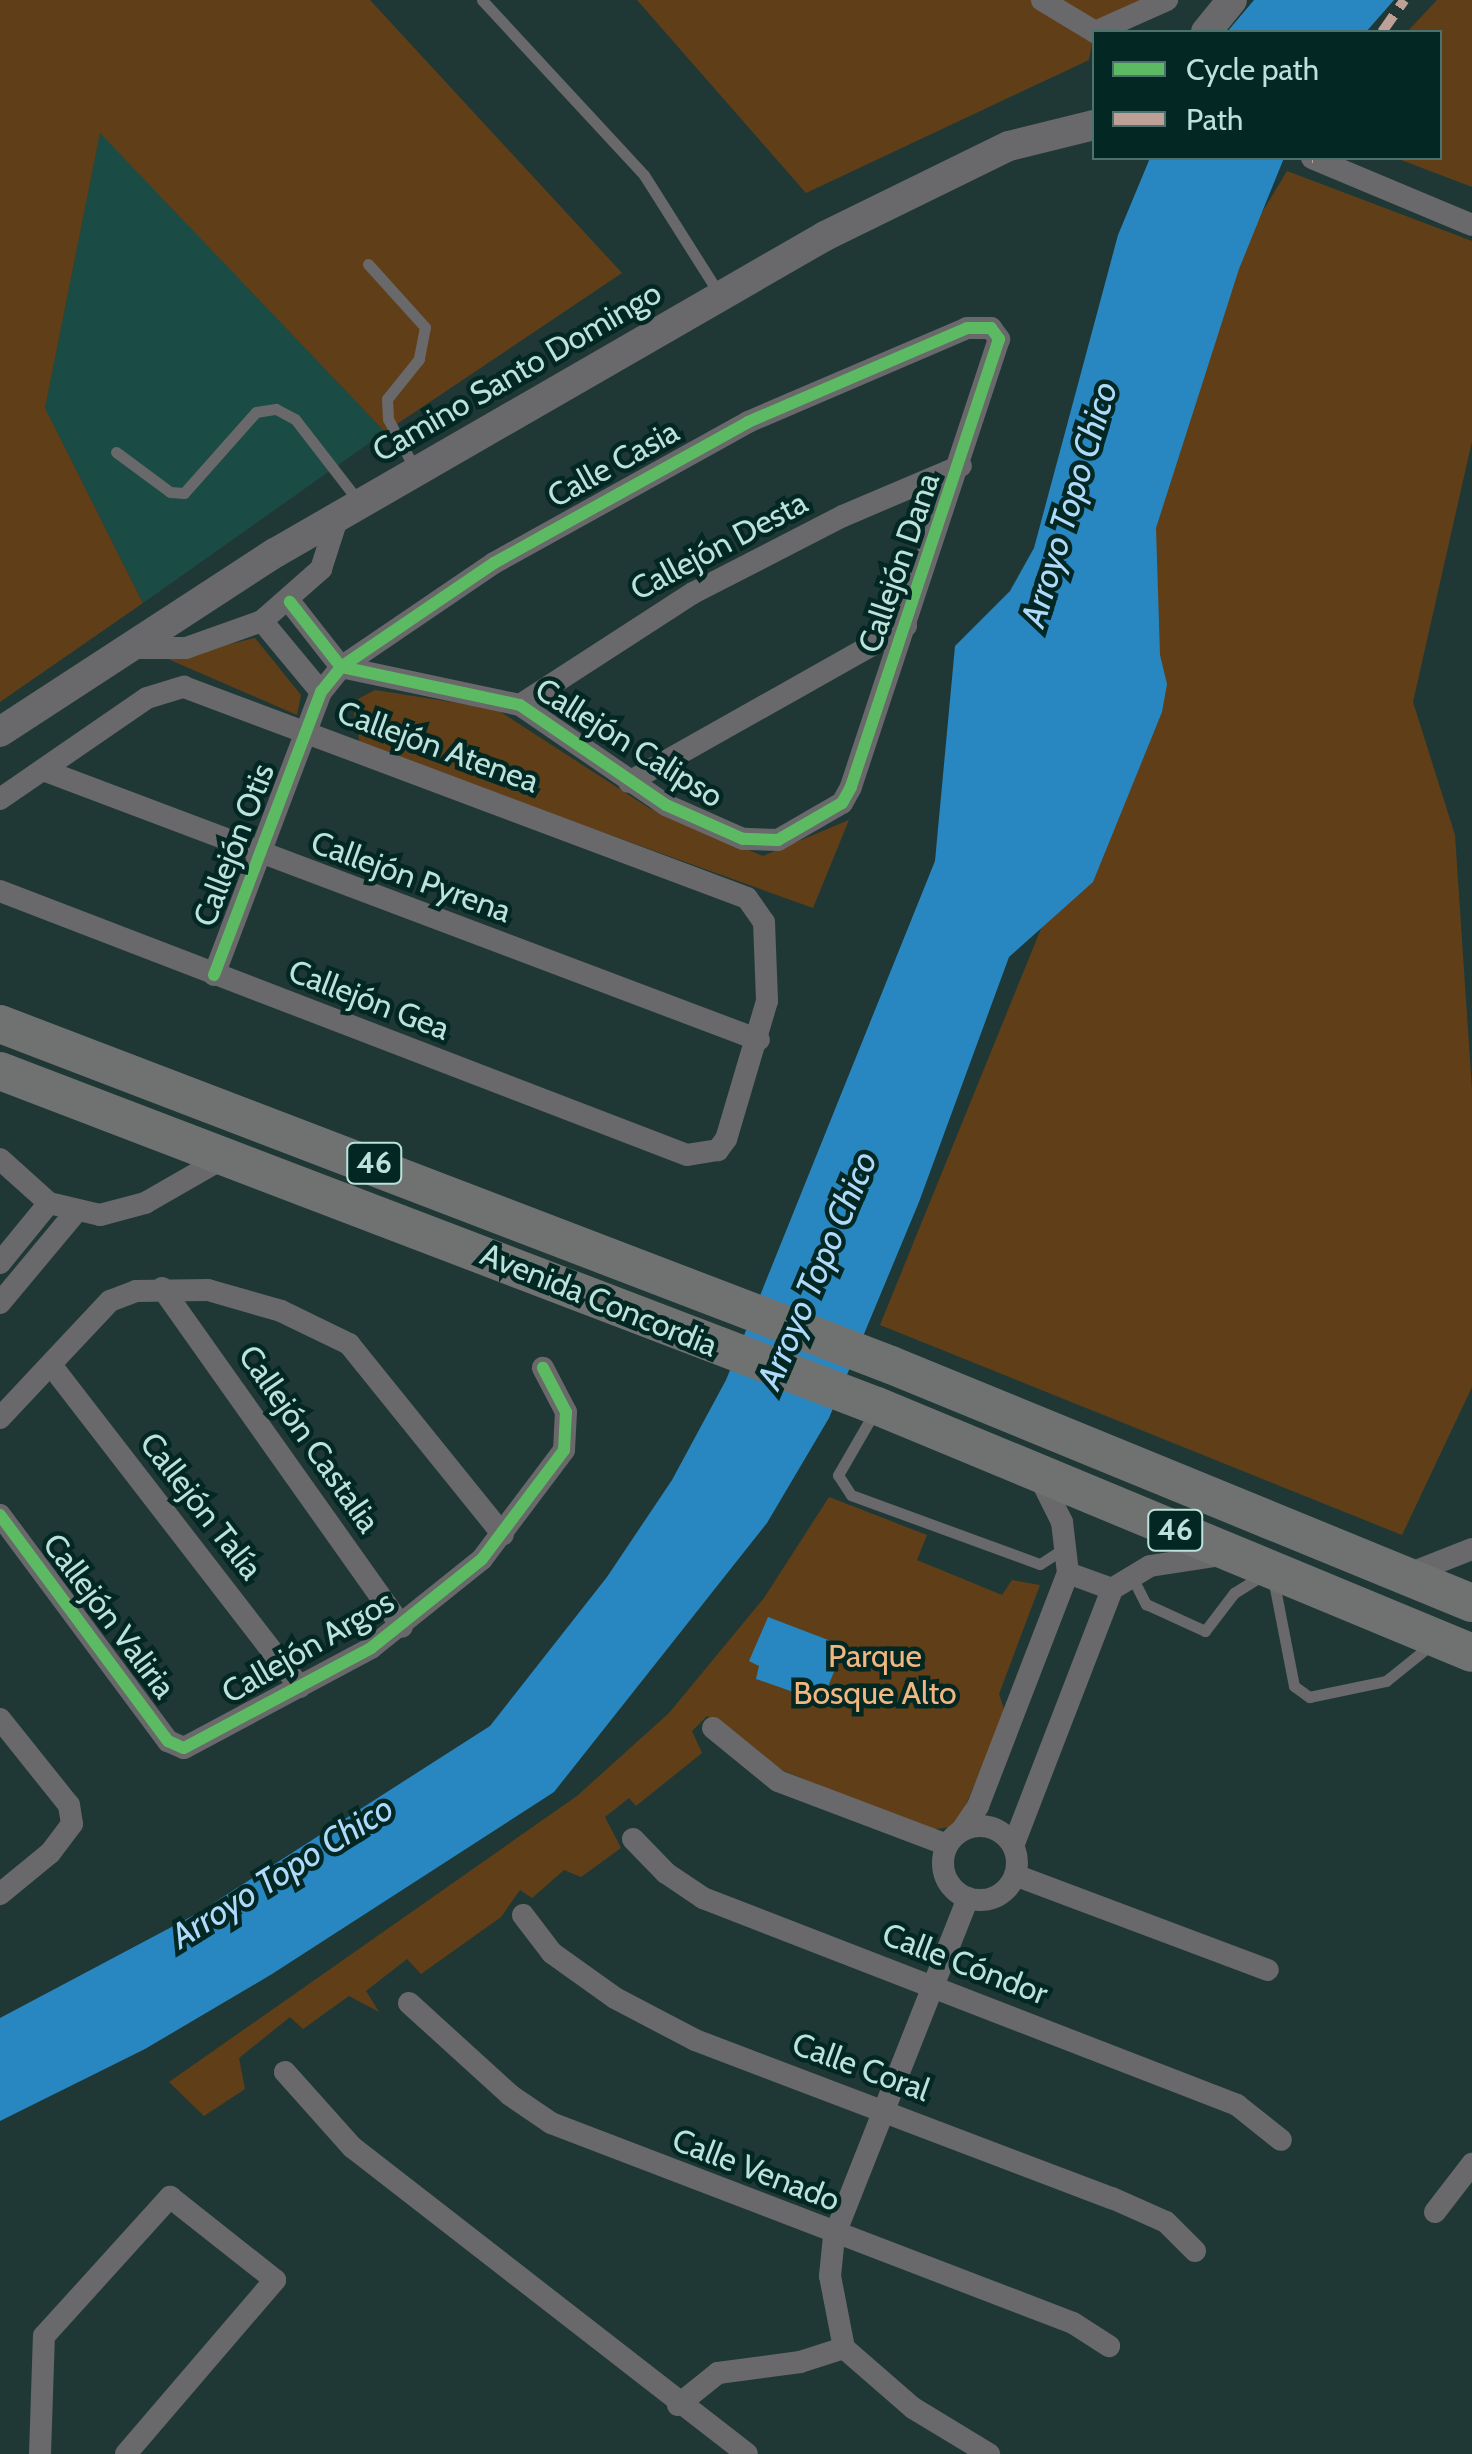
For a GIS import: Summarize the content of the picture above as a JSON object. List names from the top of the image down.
{
  "streets": {
    "main road": ["46", "Avenida Concordia"],
    "street": [
      "Camino Santo Domingo",
      "Calle Casia",
      "Callejón Desta",
      "Callejón Dana",
      "Callejón Calipso",
      "Callejón Atenea",
      "Callejón Otis",
      "Callejón Pyrena",
      "Callejón Gea",
      "Callejón Castalia",
      "Callejón Talía",
      "Callejón Valiria",
      "Callejón Argos",
      "Calle Cóndor",
      "Calle Coral",
      "Calle Venado"
    ]
  },
  "crossings": [
    ["Calle Casia", "Callejón Dana"],
    ["Calle Casia", "Callejón Calipso"],
    ["Calle Casia", "Callejón Atenea"],
    ["Calle Casia", "Callejón Otis"],
    ["Callejón Desta", "Callejón Dana"],
    ["Callejón Desta", "Callejón Calipso"],
    ["Callejón Dana", "Callejón Calipso"],
    ["Callejón Atenea", "Callejón Otis"],
    ["Callejón Atenea", "Callejón Pyrena"],
    ["Callejón Atenea", "Callejón Gea"],
    ["Callejón Otis", "Callejón Pyrena"],
    ["Callejón Otis", "Callejón Gea"],
    ["Callejón Pyrena", "Callejón Gea"],
    ["Callejón Castalia", "Callejón Argos"],
    ["Callejón Talía", "Callejón Argos"],
    ["Callejón Valiria", "Callejón Argos"]
  ],
  "water": ["Arroyo Topo Chico"],
  "parks": ["Parque Bosque Alto"],
  "legend": ["Cycle path", "Path"]
}
